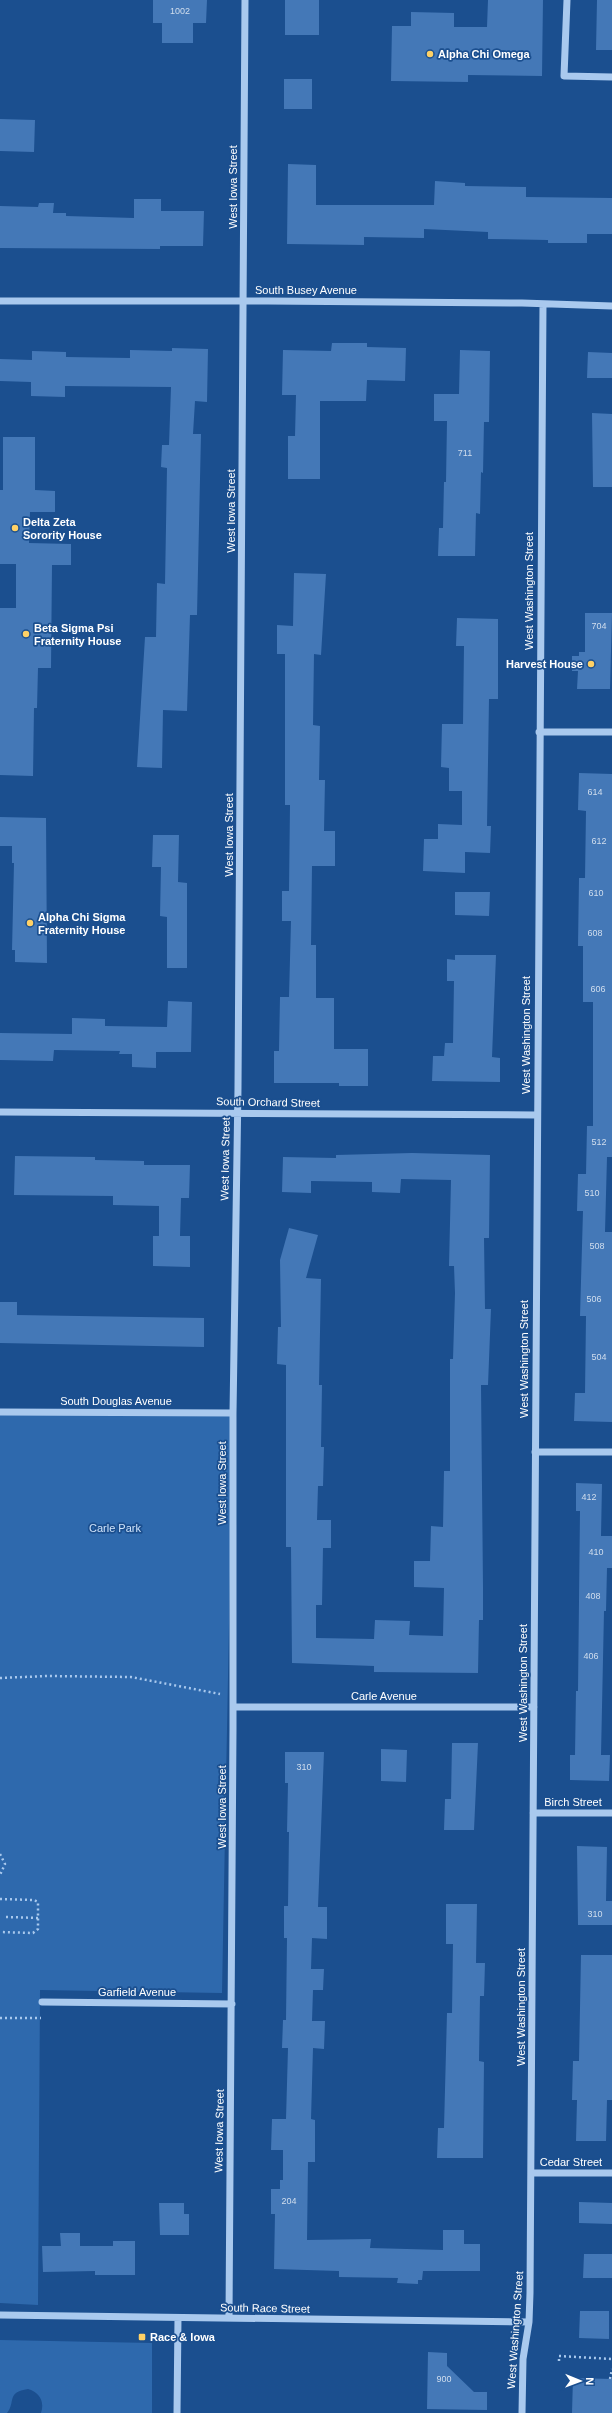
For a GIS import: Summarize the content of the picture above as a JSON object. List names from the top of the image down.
{
  "streets": {
    "street": [
      "West Iowa Street",
      "South Busey Avenue",
      "West Washington Street",
      "South Orchard Street",
      "South Douglas Avenue",
      "Carle Avenue",
      "Birch Street",
      "Garfield Avenue",
      "Cedar Street",
      "South Race Street"
    ]
  },
  "crossings": [
    ["West Iowa Street", "South Busey Avenue"],
    ["West Iowa Street", "South Orchard Street"],
    ["West Iowa Street", "South Douglas Avenue"],
    ["West Iowa Street", "Carle Avenue"],
    ["West Iowa Street", "Garfield Avenue"],
    ["West Iowa Street", "South Race Street"],
    ["South Busey Avenue", "West Washington Street"],
    ["West Washington Street", "South Orchard Street"],
    ["West Washington Street", "Carle Avenue"],
    ["West Washington Street", "Birch Street"],
    ["West Washington Street", "Cedar Street"],
    ["West Washington Street", "South Race Street"]
  ],
  "parks": ["Carle Park"],
  "places": {
    "other": [
      "Alpha Chi Omega",
      "Delta Zeta Sorority House",
      "Beta Sigma Psi Fraternity House",
      "Harvest House",
      "Alpha Chi Sigma Fraternity House"
    ],
    "transit": ["Race & Iowa"]
  },
  "house_numbers": [
    "1002",
    "711",
    "704",
    "614",
    "612",
    "610",
    "608",
    "606",
    "512",
    "510",
    "508",
    "506",
    "504",
    "412",
    "410",
    "408",
    "406",
    "310",
    "310",
    "204",
    "900"
  ],
  "north": "right"
}
